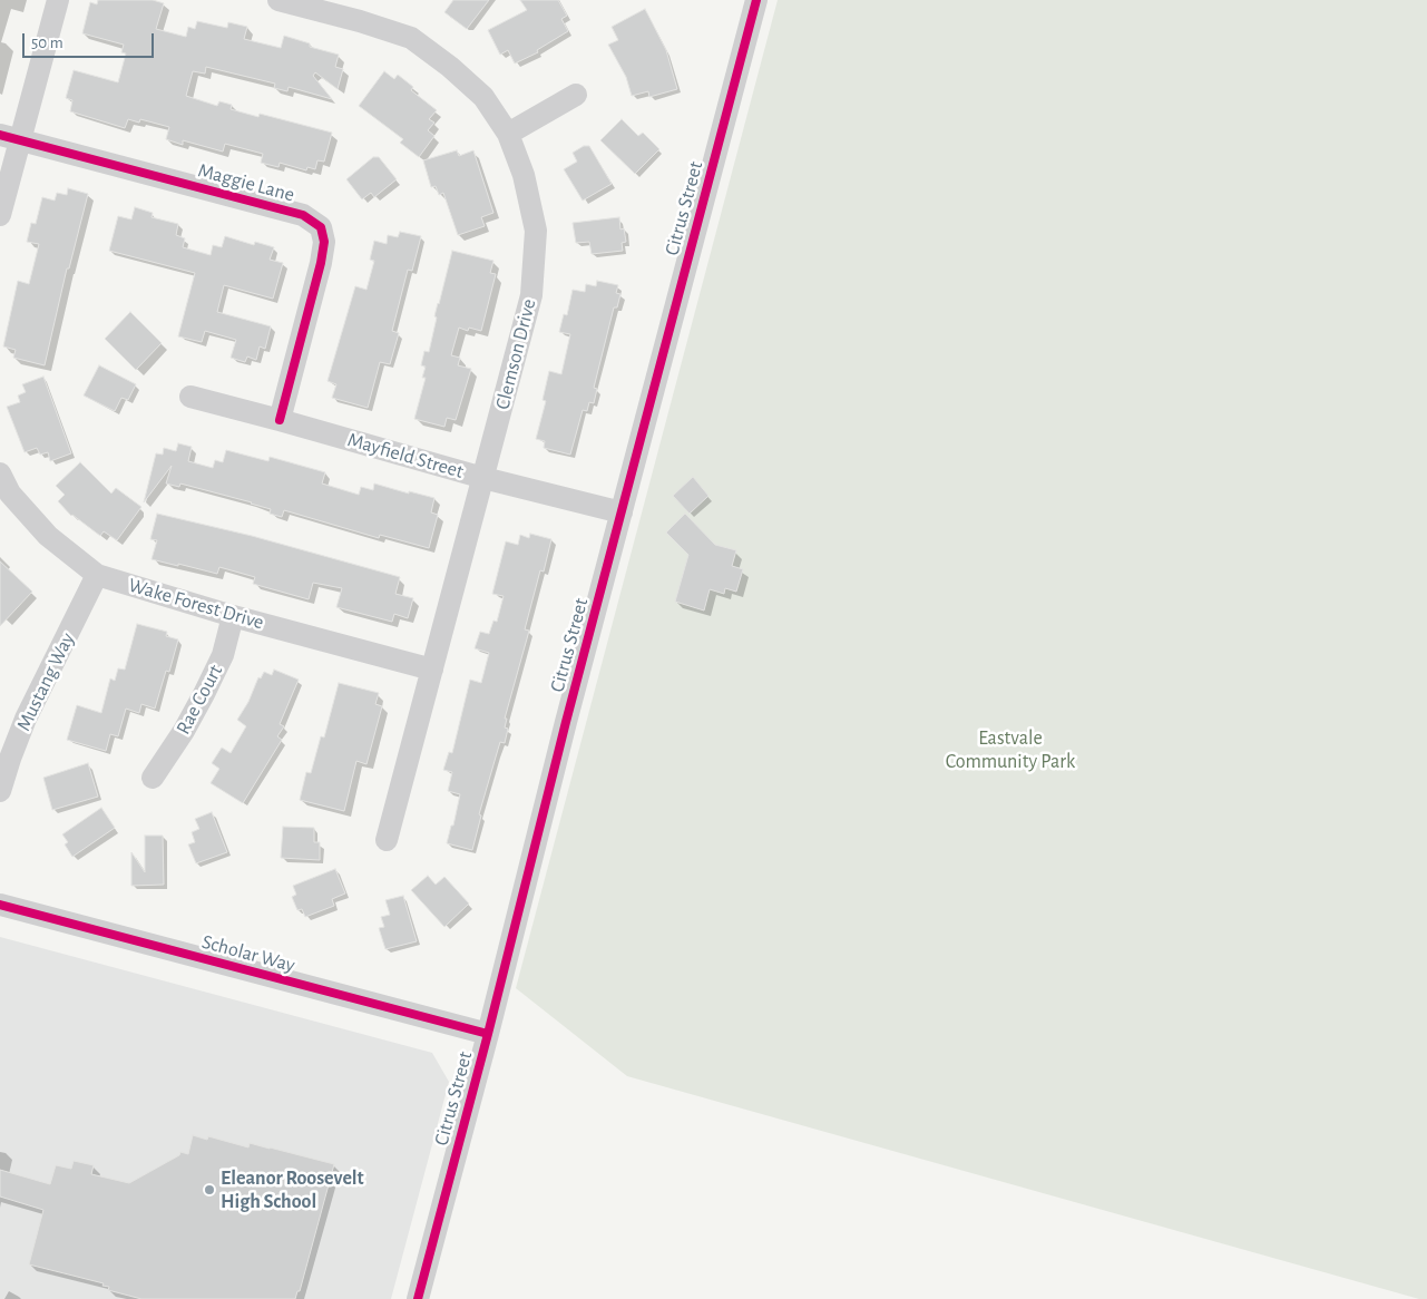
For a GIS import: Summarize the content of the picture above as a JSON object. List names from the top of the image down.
{
  "streets": {
    "street": [
      "Maggie Lane",
      "Citrus Street",
      "Clemson Drive",
      "Mayfield Street",
      "Wake Forest Drive",
      "Mustang Way",
      "Rae Court",
      "Scholar Way"
    ]
  },
  "crossings": [
    ["Maggie Lane", "Mayfield Street"],
    ["Citrus Street", "Mayfield Street"],
    ["Citrus Street", "Scholar Way"],
    ["Clemson Drive", "Mayfield Street"],
    ["Clemson Drive", "Wake Forest Drive"],
    ["Wake Forest Drive", "Mustang Way"],
    ["Wake Forest Drive", "Rae Court"]
  ],
  "parks": ["Eastvale Community Park"],
  "places": ["Eleanor Roosevelt High School"],
  "scale_bar": "50 m"
}
